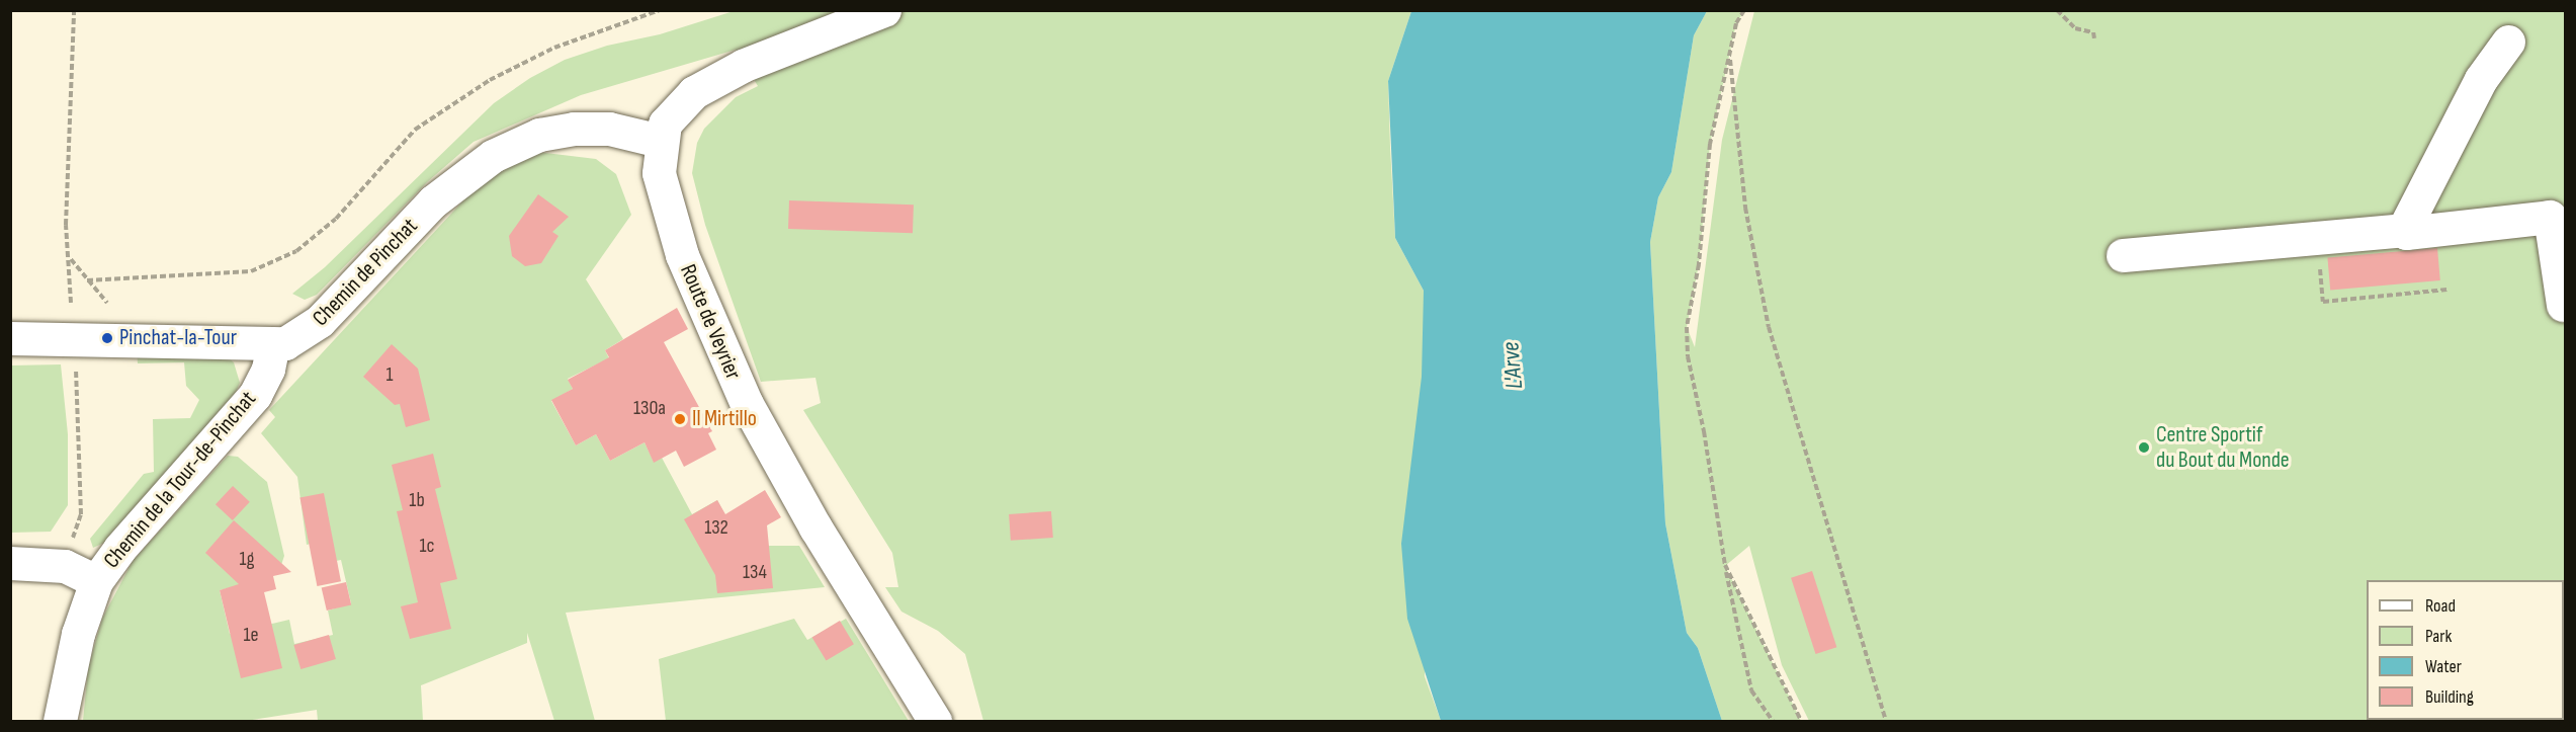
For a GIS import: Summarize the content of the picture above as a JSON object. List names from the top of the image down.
{
  "streets": {
    "street": ["Chemin de Pinchat", "Route de Veyrier", "Chemin de la Tour-de-Pinchat"]
  },
  "crossings": [
    ["Chemin de Pinchat", "Route de Veyrier"],
    ["Chemin de Pinchat", "Chemin de la Tour-de-Pinchat"]
  ],
  "water": ["L'Arve"],
  "places": ["Pinchat-la-Tour", "Il Mirtillo", "Centre Sportif du Bout du Monde"],
  "house_numbers": [
    "1",
    "130a",
    "1b",
    "132",
    "1c",
    "1g",
    "134",
    "1e"
  ],
  "legend": [
    "Road",
    "Park",
    "Water",
    "Building"
  ]
}
